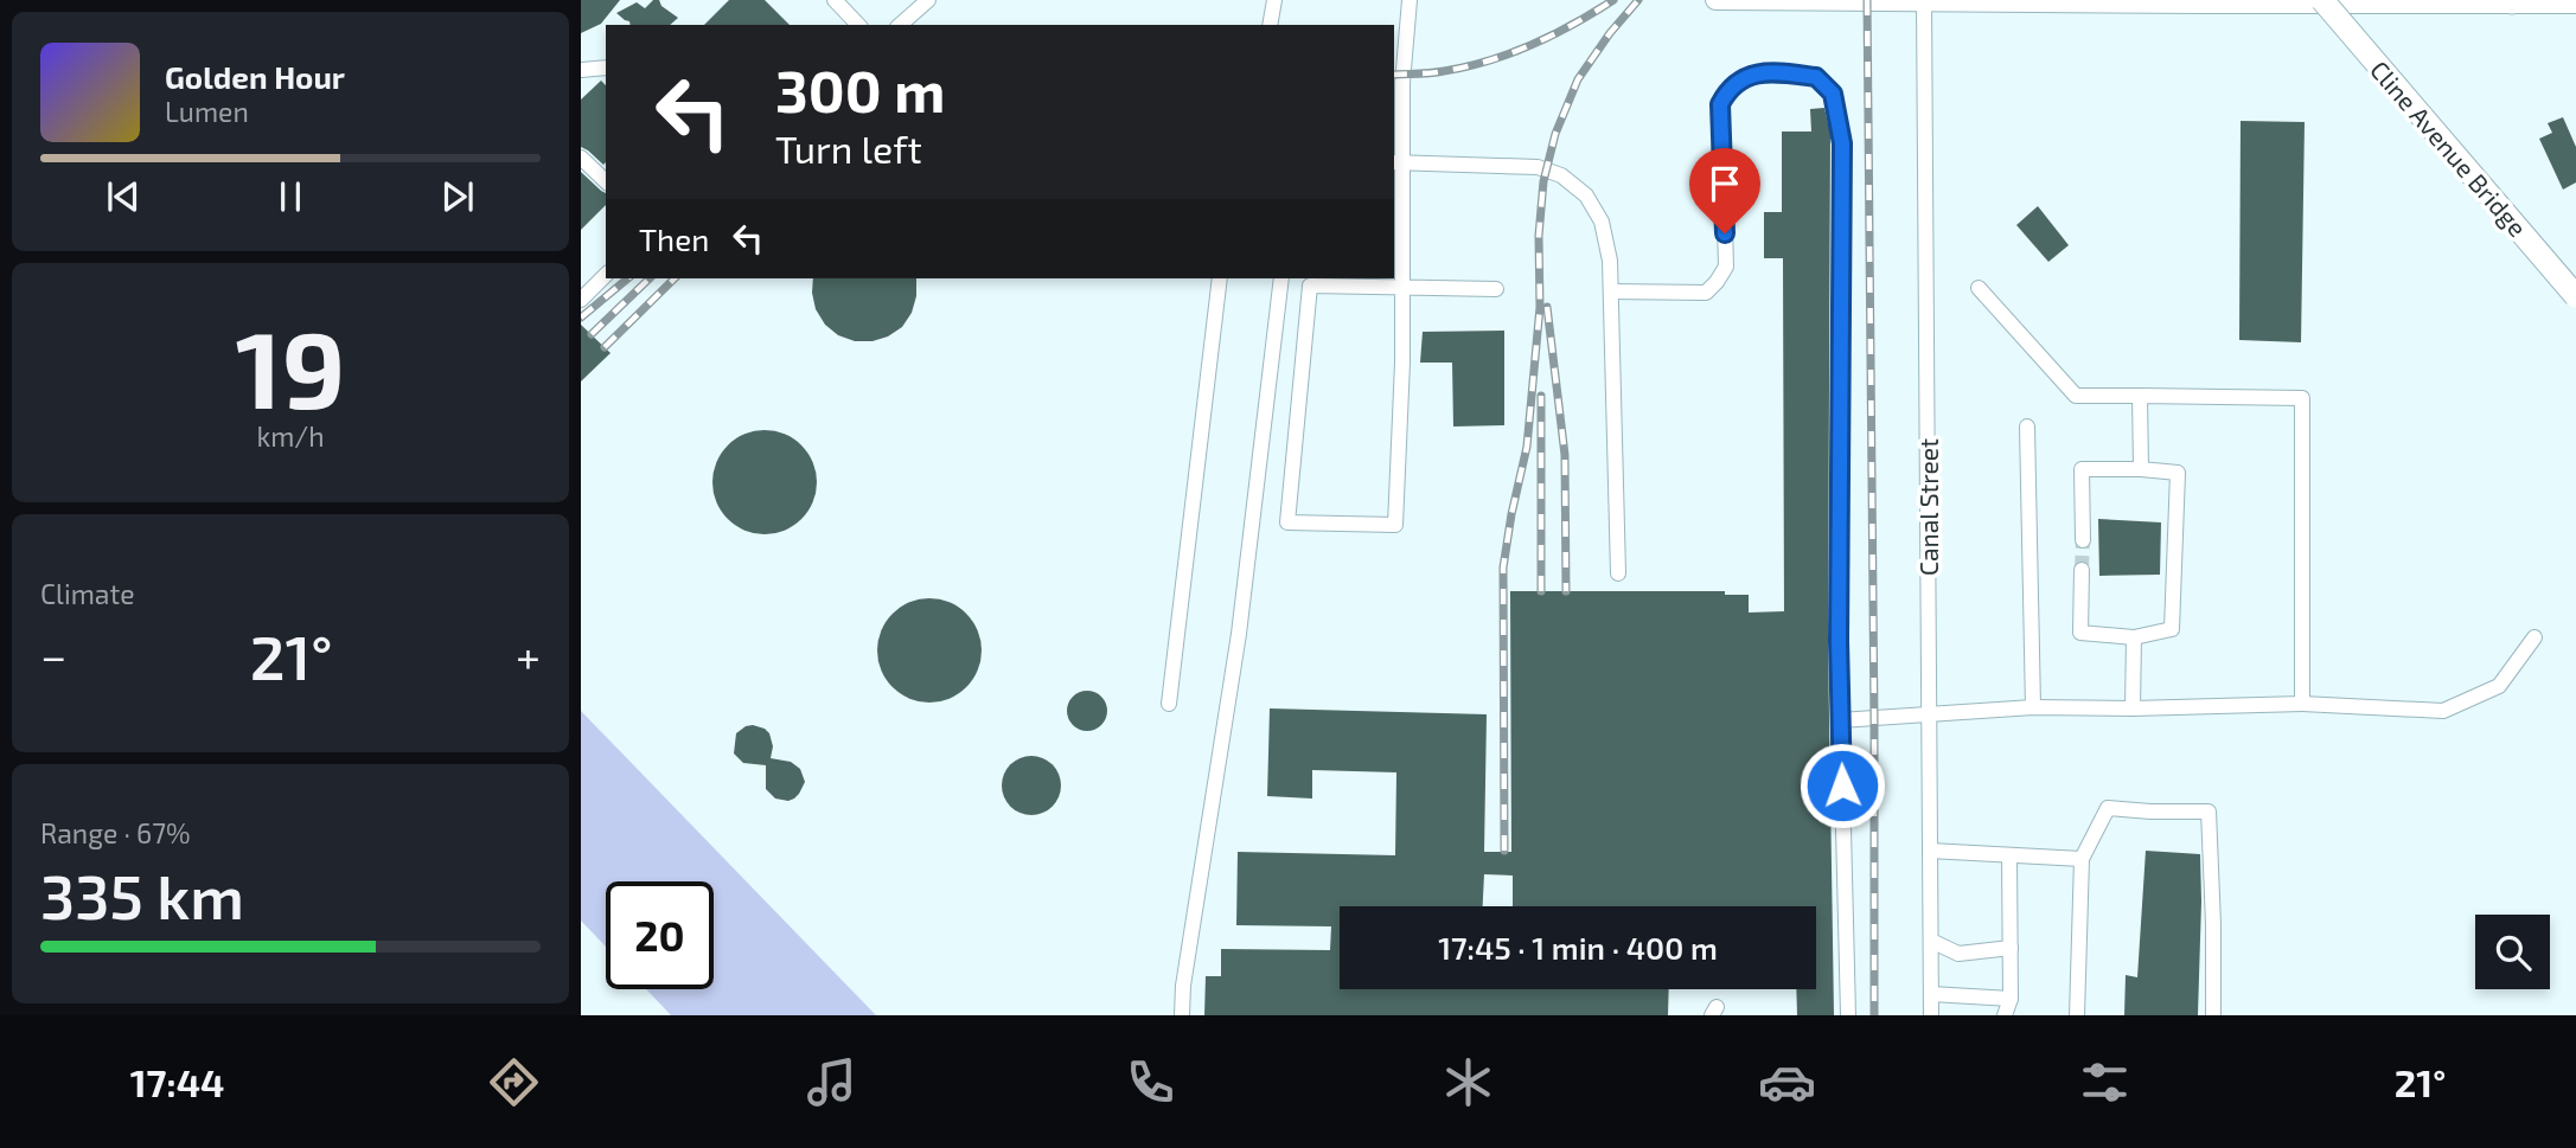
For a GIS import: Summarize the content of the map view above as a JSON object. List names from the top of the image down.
{
  "streets": {
    "highway": ["Cline Avenue Bridge"],
    "street": ["Canal Street"]
  },
  "page": {
    "turn": ["300 m", "Turn left"],
    "song": ["Golden Hour", "Lumen"],
    "then": "Then",
    "tile": [
      ["19", "km/h"],
      "Climate",
      ["Range · 67%", "335 km"]
    ],
    "heat": ["−", "21°", "+"],
    "limit": "20",
    "trip": "17:45 · 1 min · 400 m",
    "tabs": ["17:44", "21°"]
  }
}
